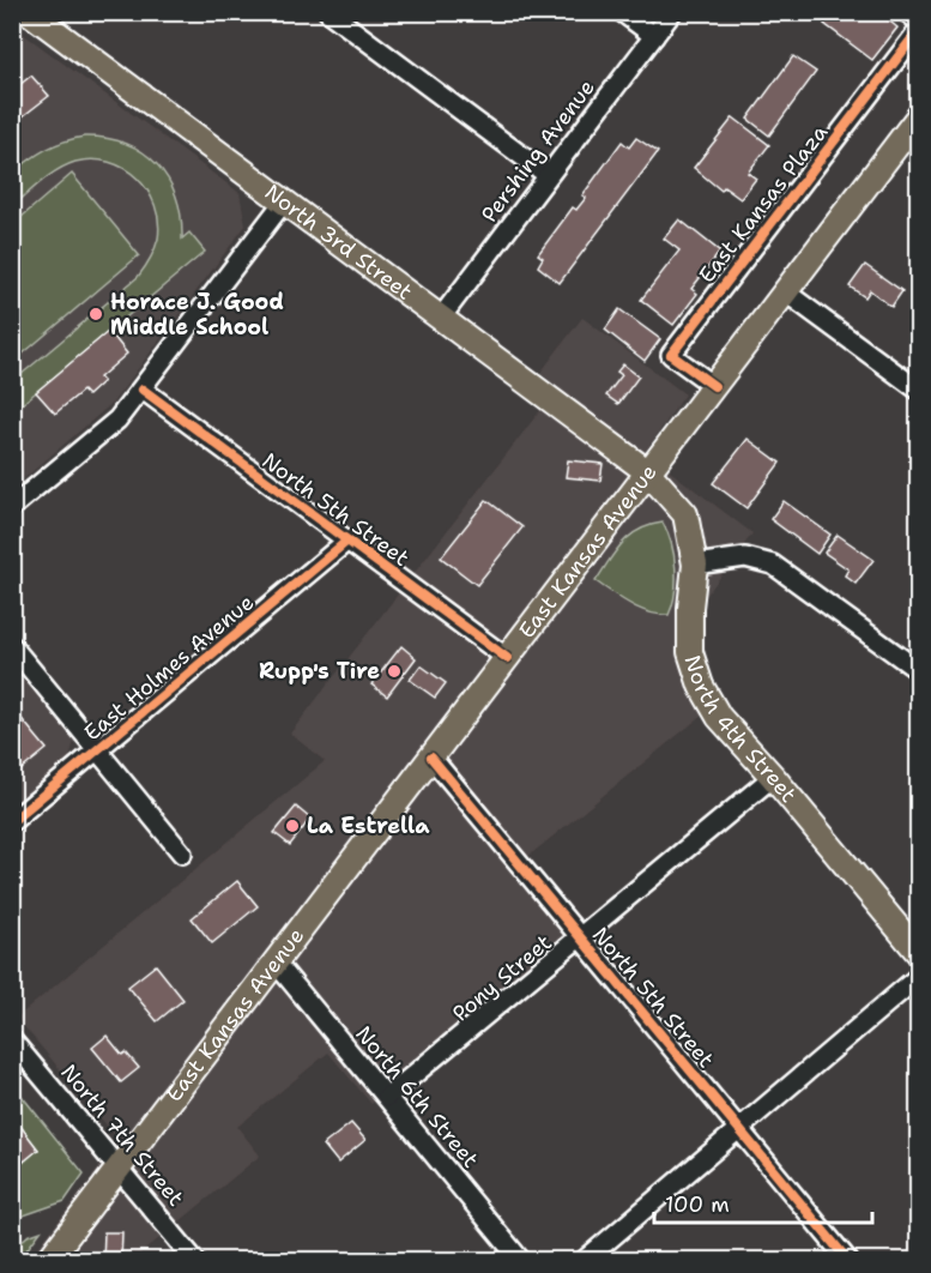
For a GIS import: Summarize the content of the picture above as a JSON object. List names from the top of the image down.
{
  "streets": {
    "main road": ["North 3rd Street", "East Kansas Avenue", "North 4th Street"],
    "street": [
      "Pershing Avenue",
      "East Kansas Plaza",
      "North 5th Street",
      "East Holmes Avenue",
      "Pony Street",
      "North 6th Street",
      "North 7th Street"
    ]
  },
  "crossings": [
    ["Pershing Avenue", "North 3rd Street"],
    ["East Kansas Plaza", "East Kansas Avenue"],
    ["North 3rd Street", "East Kansas Avenue"],
    ["North 3rd Street", "North 4th Street"],
    ["North 5th Street", "East Kansas Avenue"],
    ["North 5th Street", "East Holmes Avenue"],
    ["North 5th Street", "Pony Street"],
    ["East Kansas Avenue", "North 4th Street"],
    ["East Kansas Avenue", "North 6th Street"],
    ["East Kansas Avenue", "North 7th Street"],
    ["North 4th Street", "Pony Street"],
    ["Pony Street", "North 6th Street"]
  ],
  "places": ["Horace J. Good Middle School", "Rupp's Tire", "La Estrella"],
  "scale_bar": "100 m"
}
